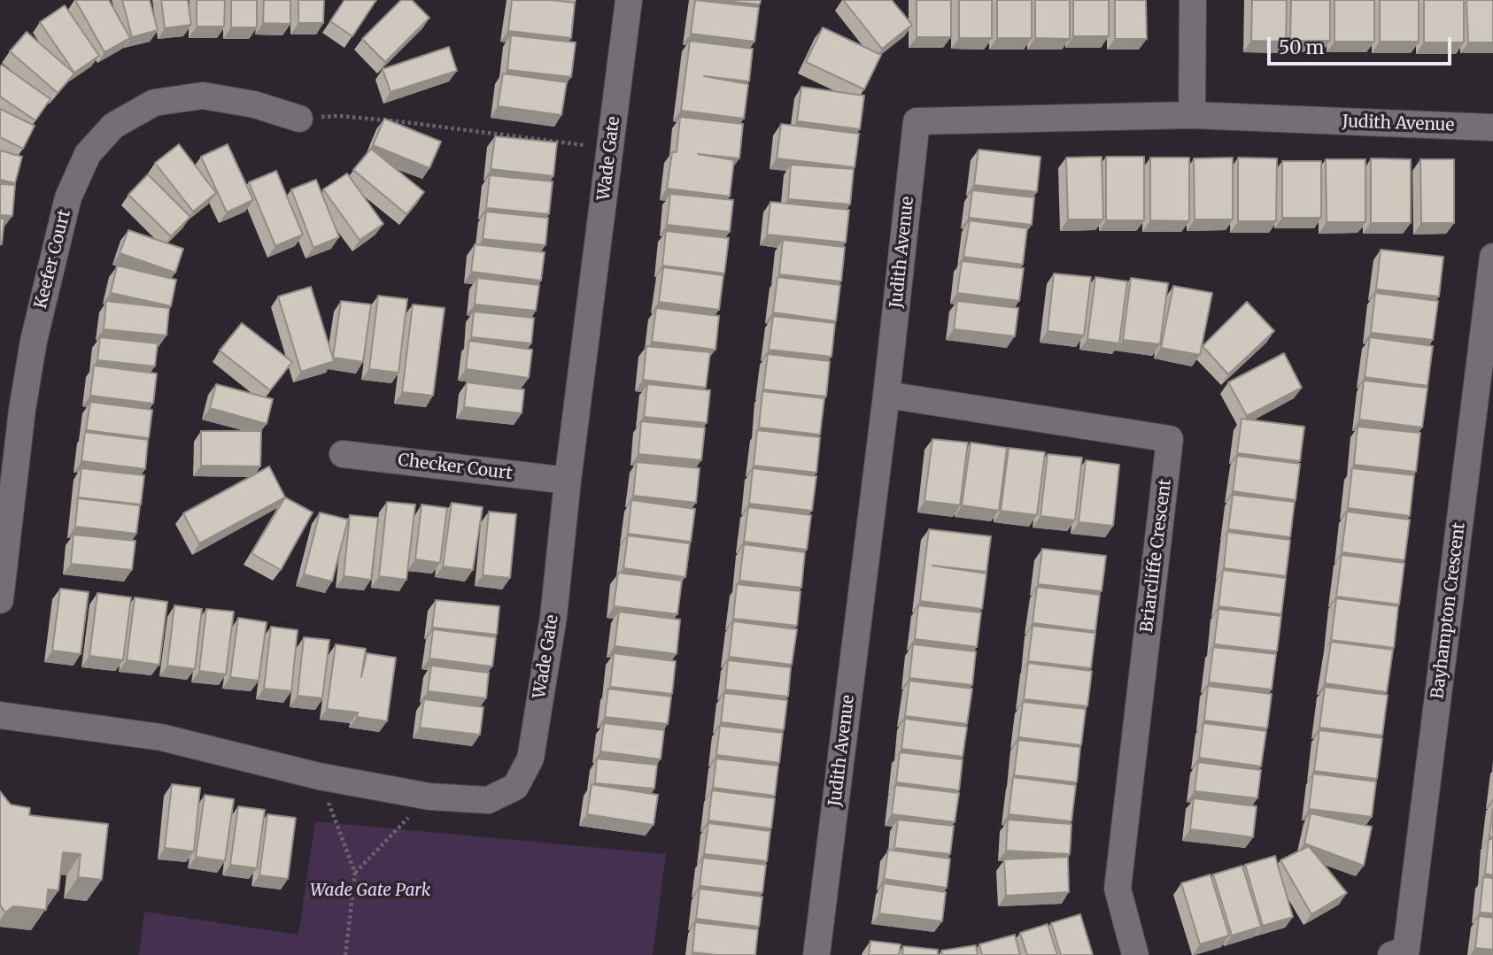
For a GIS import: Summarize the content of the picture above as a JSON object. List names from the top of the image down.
{
  "streets": {
    "street": [
      "Judith Avenue",
      "Wade Gate",
      "Keefer Court",
      "Checker Court",
      "Briarcliffe Crescent",
      "Bayhampton Crescent"
    ]
  },
  "crossings": [
    ["Judith Avenue", "Briarcliffe Crescent"],
    ["Wade Gate", "Checker Court"]
  ],
  "parks": ["Wade Gate Park"],
  "scale_bar": "50 m"
}
